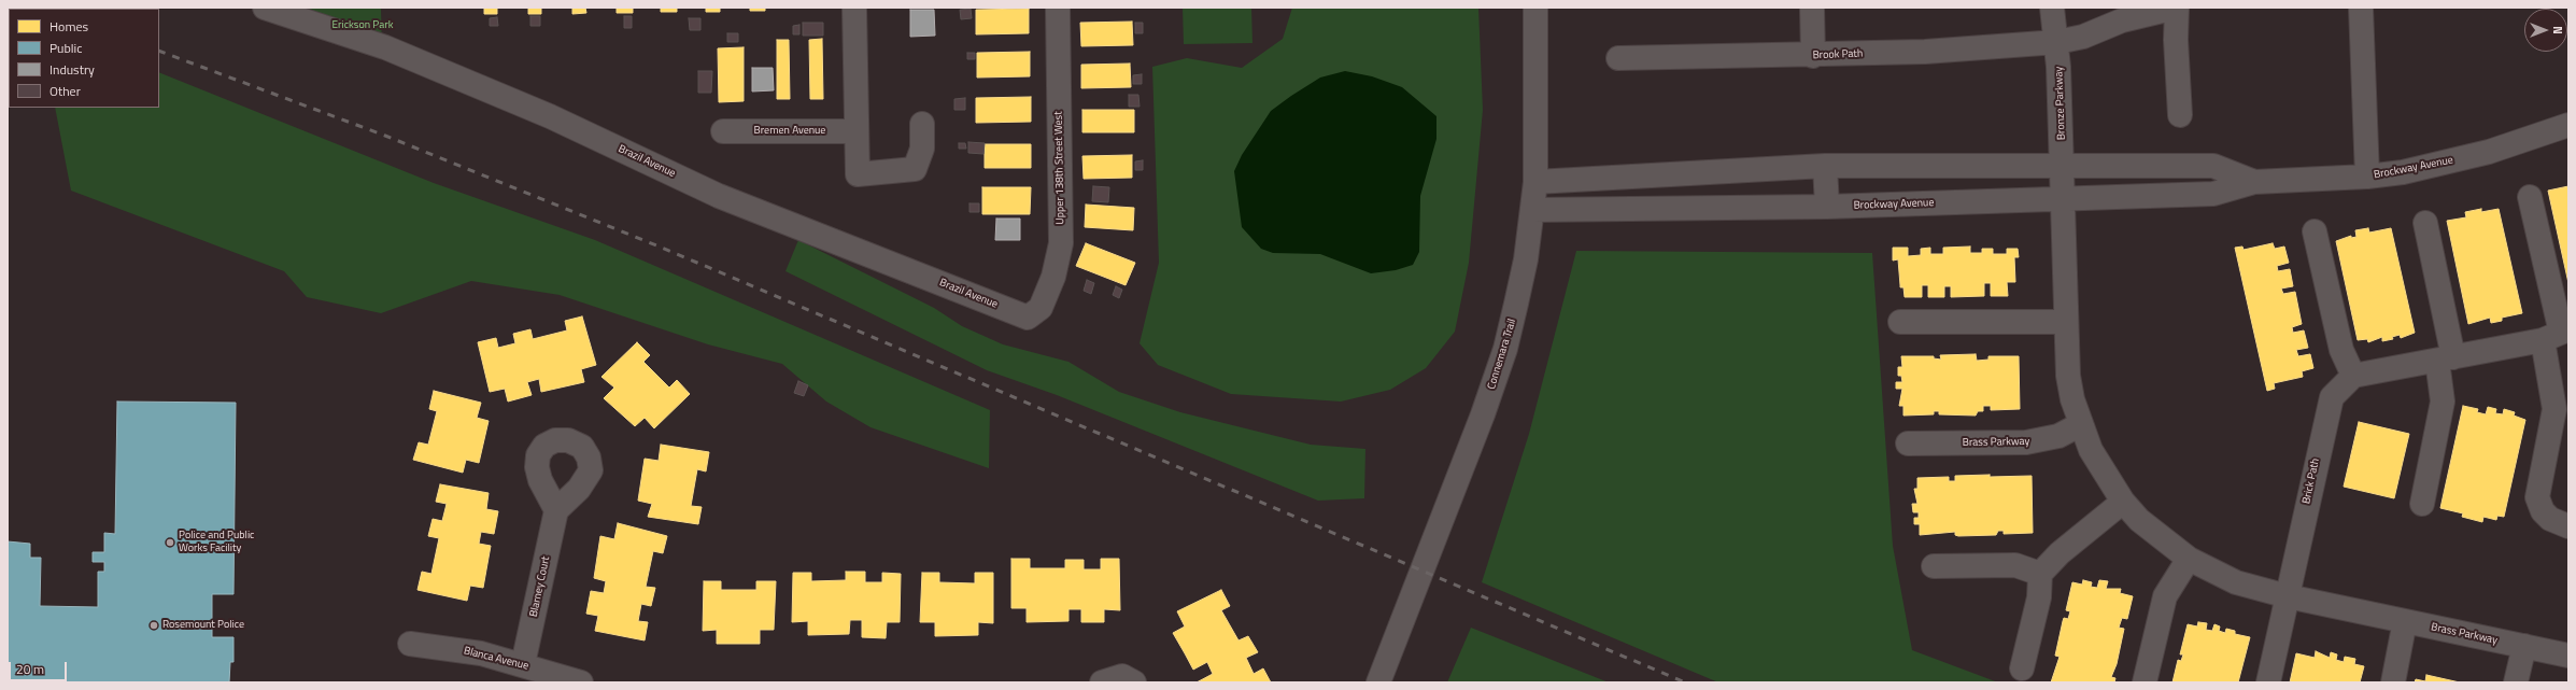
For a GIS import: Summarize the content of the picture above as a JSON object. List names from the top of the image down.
{
  "streets": {
    "street": [
      "Brook Path",
      "Bronze Parkway",
      "Bremen Avenue",
      "Brazil Avenue",
      "Upper 138th Street West",
      "Brockway Avenue",
      "Connemara Trail",
      "Brass Parkway",
      "Brick Path",
      "Blarney Court",
      "Blanca Avenue"
    ]
  },
  "crossings": [
    ["Brook Path", "Bronze Parkway"],
    ["Bronze Parkway", "Brockway Avenue"],
    ["Bronze Parkway", "Brass Parkway"],
    ["Brazil Avenue", "Upper 138th Street West"],
    ["Brockway Avenue", "Connemara Trail"],
    ["Brockway Avenue", "Brass Parkway"],
    ["Brass Parkway", "Brick Path"],
    ["Blarney Court", "Blanca Avenue"]
  ],
  "parks": ["Erickson Park"],
  "places": ["Police and Public Works Facility", "Rosemount Police"],
  "legend": [
    "Homes",
    "Public",
    "Industry",
    "Other"
  ],
  "scale_bar": "20 m",
  "north": "right"
}
